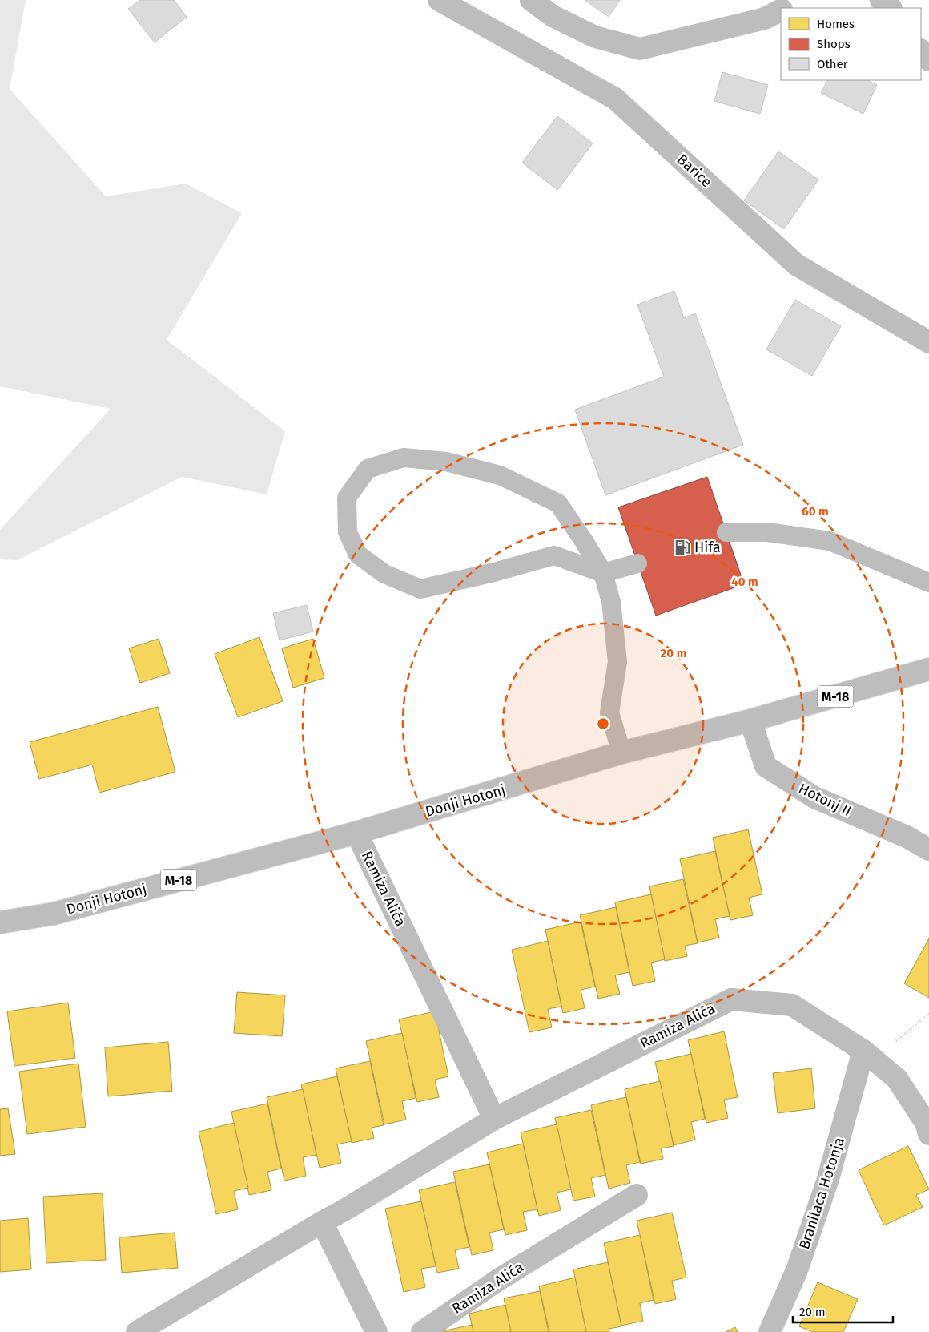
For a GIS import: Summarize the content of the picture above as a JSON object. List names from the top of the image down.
{
  "streets": {
    "street": [
      "Barice",
      "M-18",
      "Hotonj II",
      "Donji Hotonj",
      "Ramiza Alića",
      "Branilaca Hotonja"
    ]
  },
  "crossings": [
    ["Hotonj II", "Donji Hotonj"],
    ["Donji Hotonj", "Ramiza Alića"],
    ["Ramiza Alića", "Branilaca Hotonja"]
  ],
  "places": {
    "fuel station": ["Hifa"]
  },
  "legend": ["Homes", "Shops", "Other"],
  "scale_bar": "20 m",
  "rings": ["60 m", "40 m", "20 m"]
}
